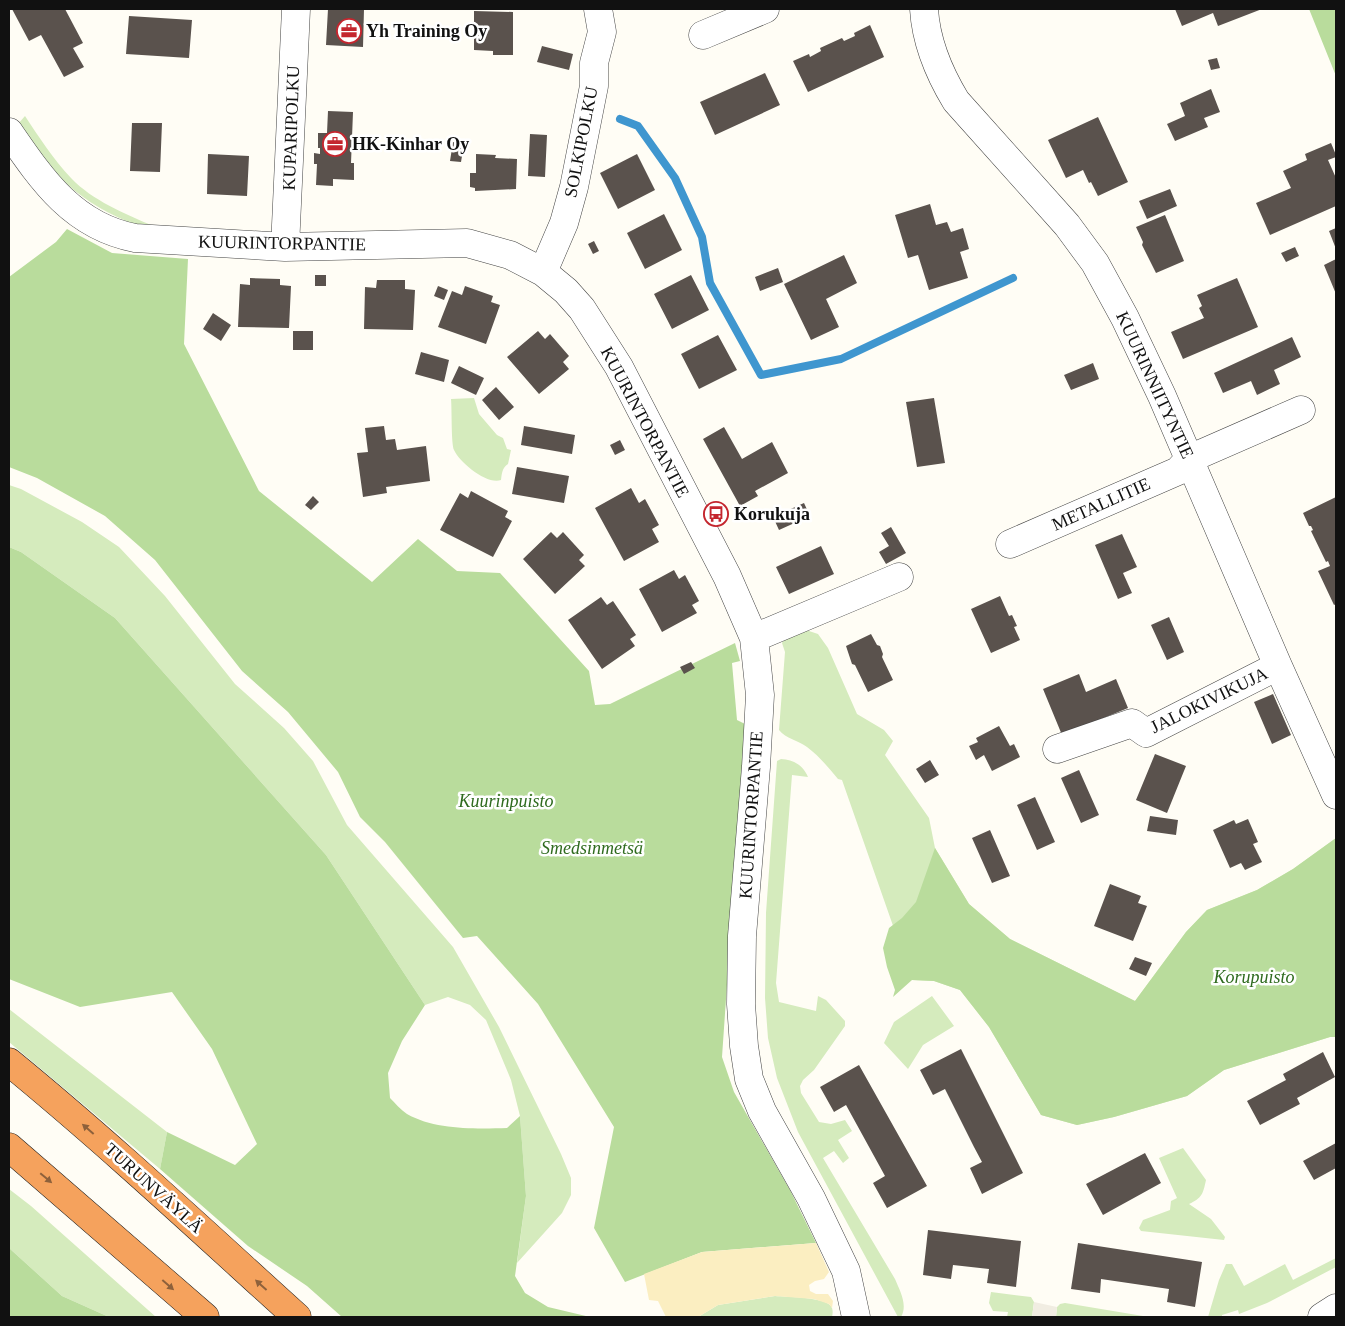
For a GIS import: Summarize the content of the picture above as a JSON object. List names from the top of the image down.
{
  "streets": {
    "highway": ["TURUNVÄYLÄ"],
    "street": [
      "KUPARIPOLKU",
      "SOLKIPOLKU",
      "KUURINTORPANTIE",
      "KUURINNIITYNTIE",
      "METALLITIE",
      "JALOKIVIKUJA"
    ]
  },
  "crossings": [
    ["KUPARIPOLKU", "KUURINTORPANTIE"],
    ["SOLKIPOLKU", "KUURINTORPANTIE"],
    ["KUURINNIITYNTIE", "METALLITIE"],
    ["KUURINNIITYNTIE", "JALOKIVIKUJA"]
  ],
  "parks": ["Kuurinpuisto", "Smedsinmetsä", "Korupuisto"],
  "places": {
    "office": ["Yh Training Oy", "HK-Kinhar Oy"],
    "bus stop": ["Korukuja"]
  }
}
